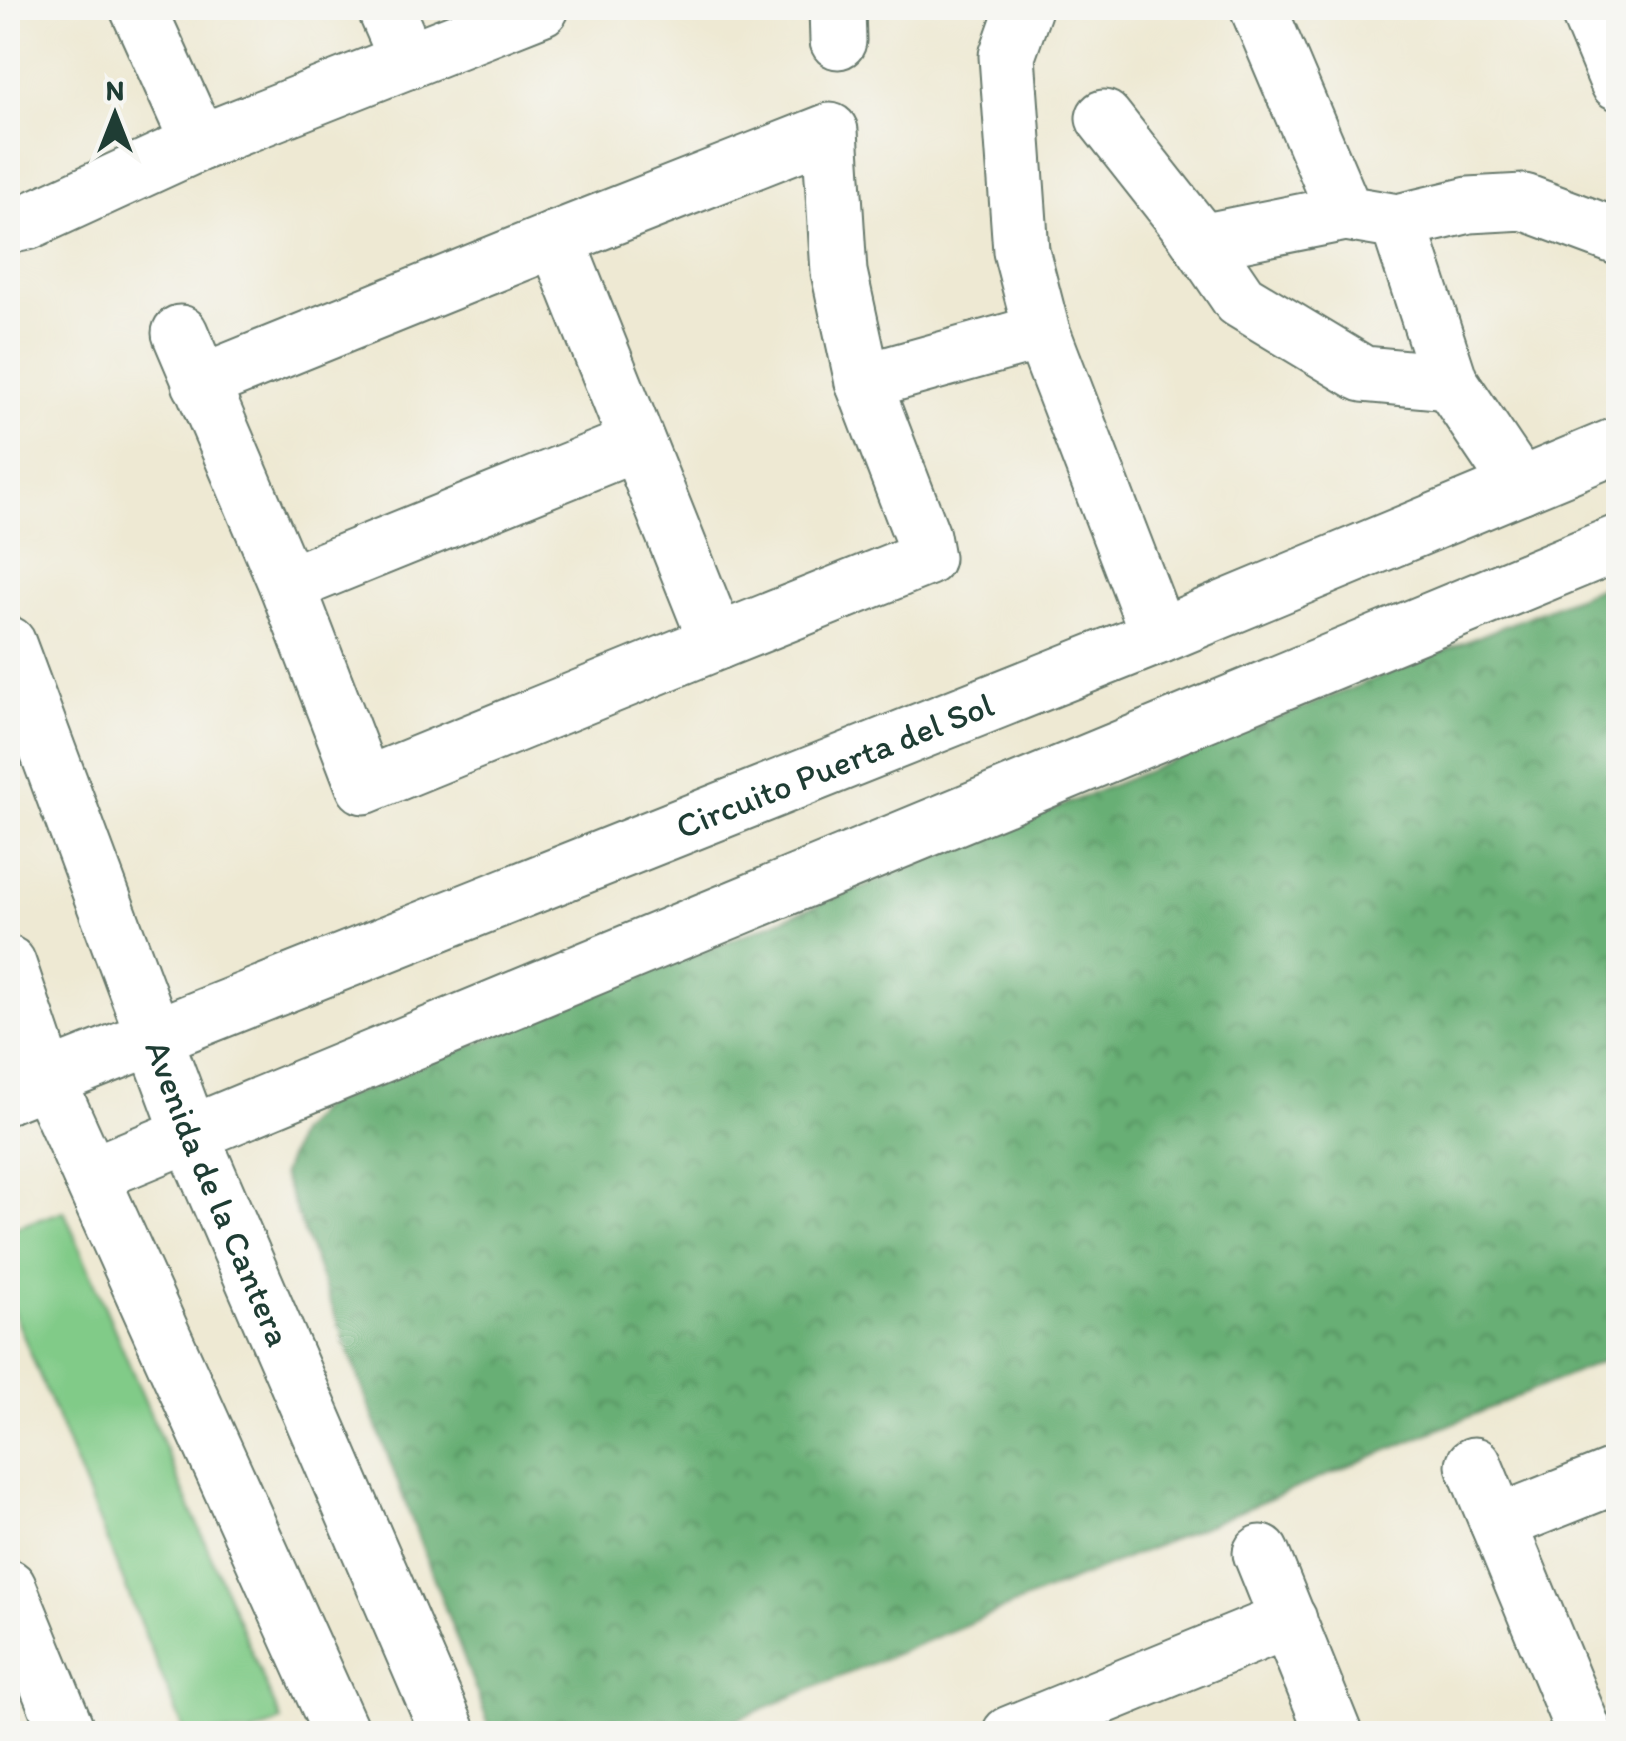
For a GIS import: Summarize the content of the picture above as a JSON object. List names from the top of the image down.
{
  "streets": {
    "street": ["Circuito Puerta del Sol", "Avenida de la Cantera"]
  },
  "crossings": [
    ["Circuito Puerta del Sol", "Avenida de la Cantera"]
  ],
  "north": "top"
}
